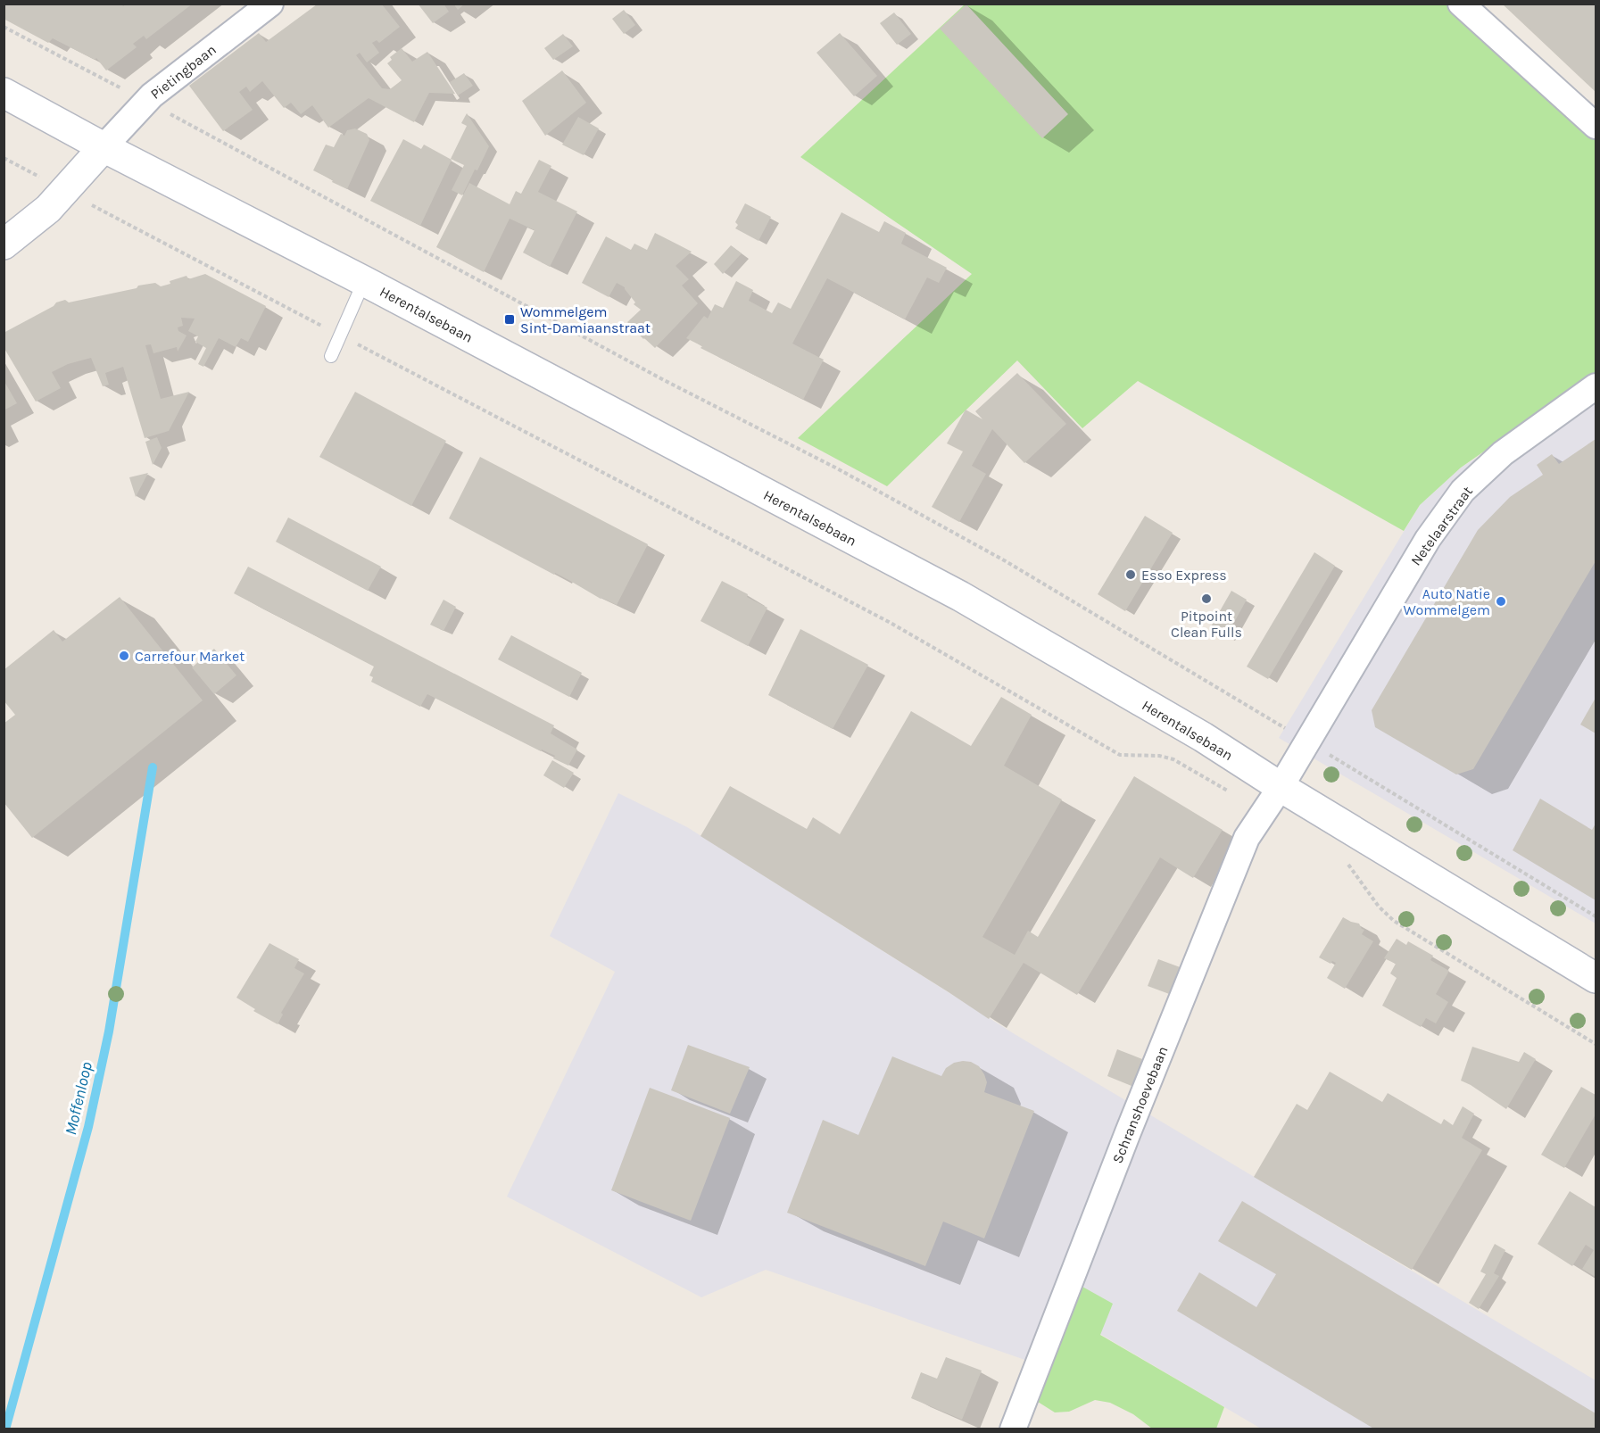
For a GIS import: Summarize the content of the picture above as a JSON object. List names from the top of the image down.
{
  "streets": {
    "main road": ["Herentalsebaan"],
    "street": ["Pietingbaan", "Netelaarstraat", "Schranshoevebaan"]
  },
  "crossings": [
    ["Pietingbaan", "Herentalsebaan"],
    ["Herentalsebaan", "Netelaarstraat"],
    ["Herentalsebaan", "Schranshoevebaan"],
    ["Netelaarstraat", "Schranshoevebaan"]
  ],
  "water": ["Moffenloop"],
  "places": {
    "transit": ["Wommelgem Sint-Damiaanstraat"],
    "other": [
      "Esso Express",
      "Pitpoint Clean Fulls",
      "Auto Natie Wommelgem",
      "Carrefour Market"
    ]
  }
}
